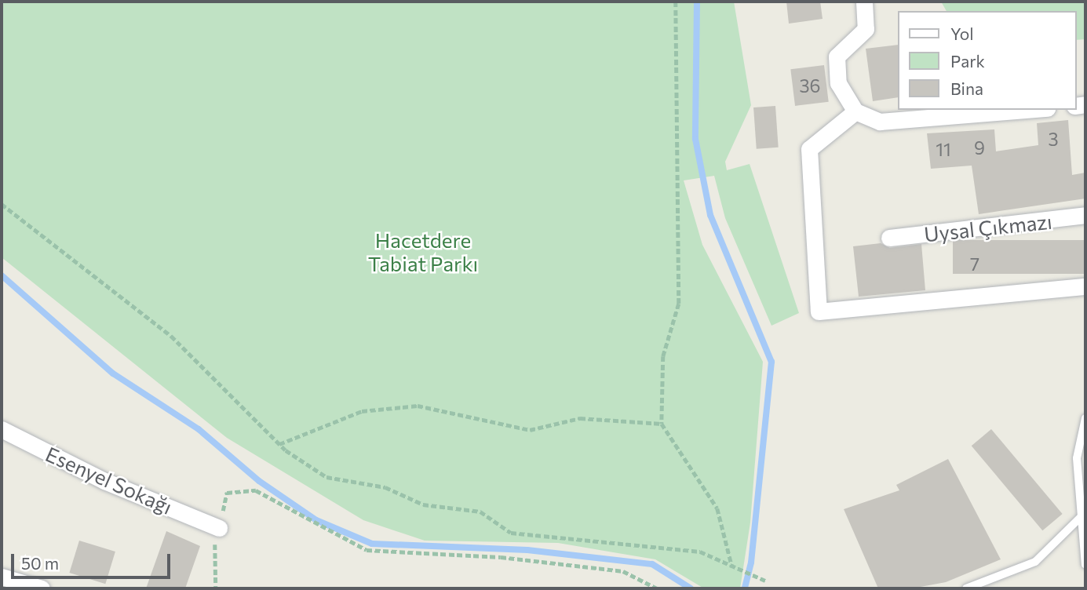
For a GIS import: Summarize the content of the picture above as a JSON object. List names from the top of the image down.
{
  "streets": {
    "street": ["Uysal Çıkmazı", "Esenyel Sokağı"]
  },
  "parks": ["Hacetdere Tabiat Parkı"],
  "house_numbers": [
    "36",
    "3",
    "9",
    "11",
    "7"
  ],
  "legend": ["Yol", "Park", "Bina"],
  "scale_bar": "50 m"
}
